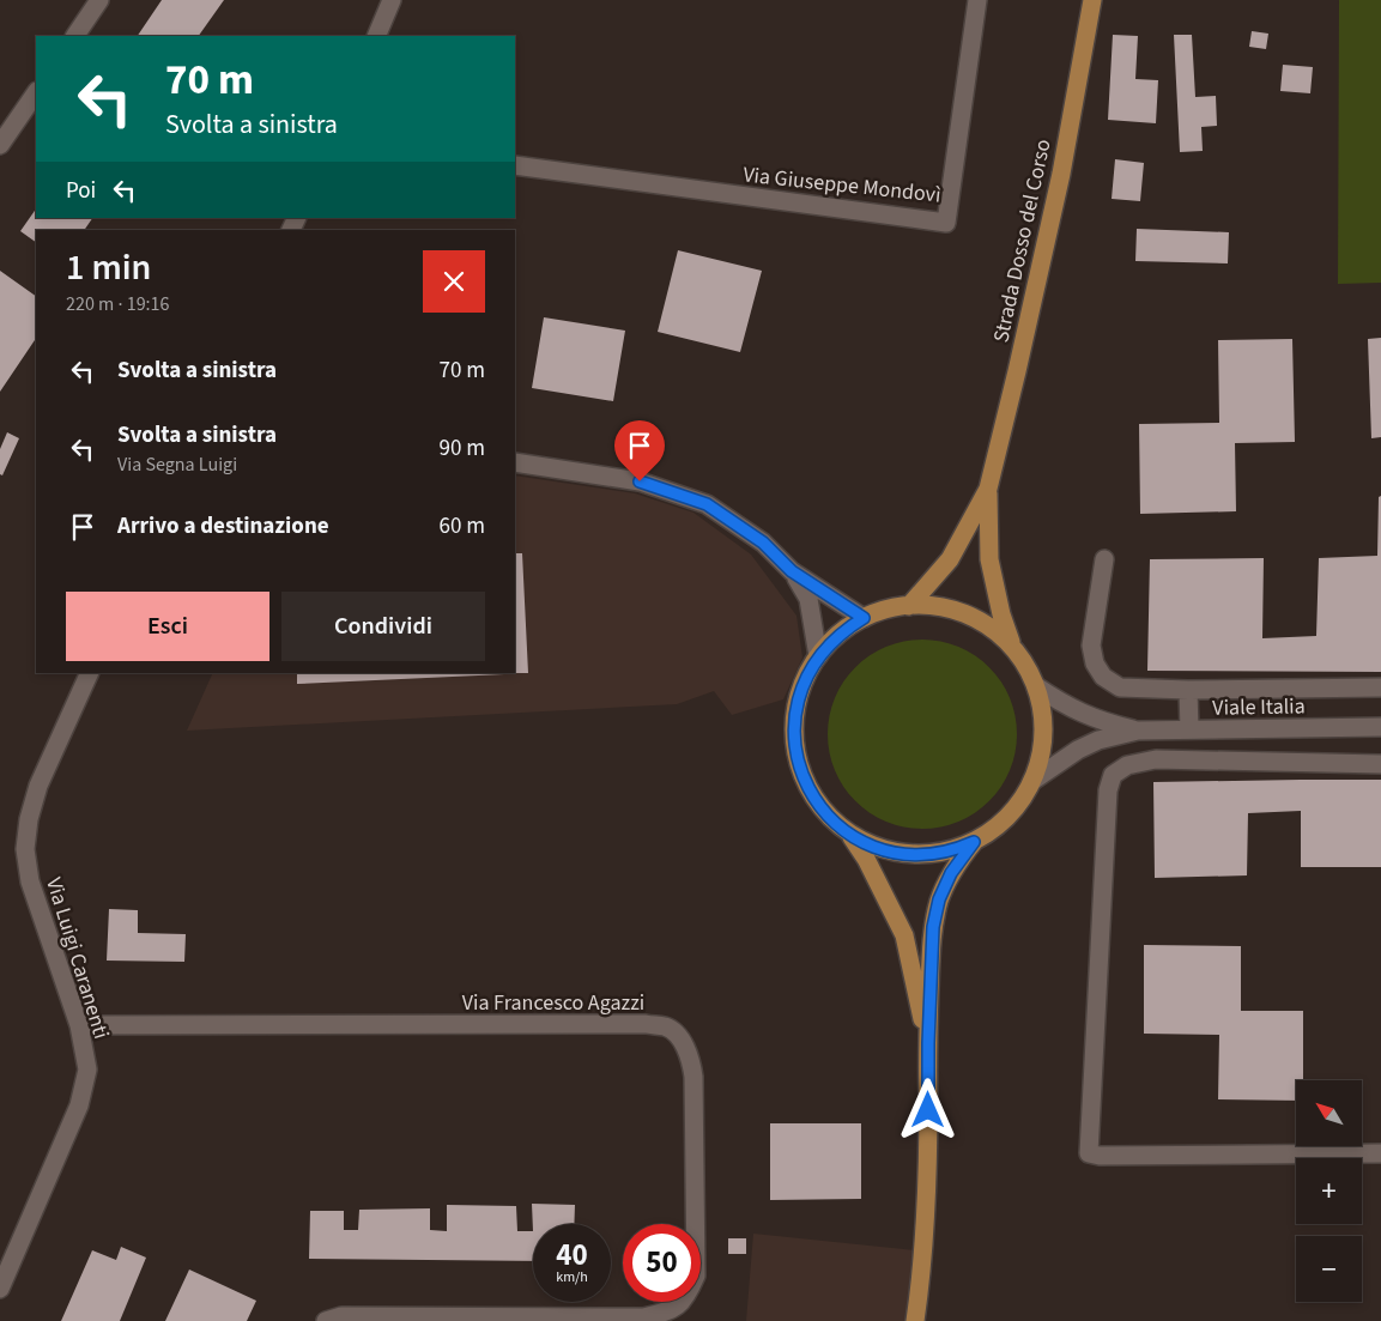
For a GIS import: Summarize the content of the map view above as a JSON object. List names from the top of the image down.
{
  "streets": {
    "main road": ["Strada Dosso del Corso"],
    "street": [
      "Via Giuseppe Mondovì",
      "Viale Italia",
      "Via Luigi Caranenti",
      "Via Francesco Agazzi"
    ]
  },
  "crossings": [
    ["Via Luigi Caranenti", "Via Francesco Agazzi"]
  ],
  "north": "top left",
  "page": {
    "turn": ["70 m", "Svolta a sinistra"],
    "then": "Poi",
    "heading": ["1 min", "220 m · 19:16"],
    "list": [
      {
        "name": "Svolta a sinistra",
        "value": "70 m"
      },
      {
        "name": "Svolta a sinistra",
        "note": "Via Segna Luigi",
        "value": "90 m"
      },
      {
        "name": "Arrivo a destinazione",
        "value": "60 m"
      }
    ],
    "buttons": ["Esci", "Condividi"],
    "map_buttons": ["+", "−"],
    "speed": "40 km/h",
    "limit": "50"
  }
}
